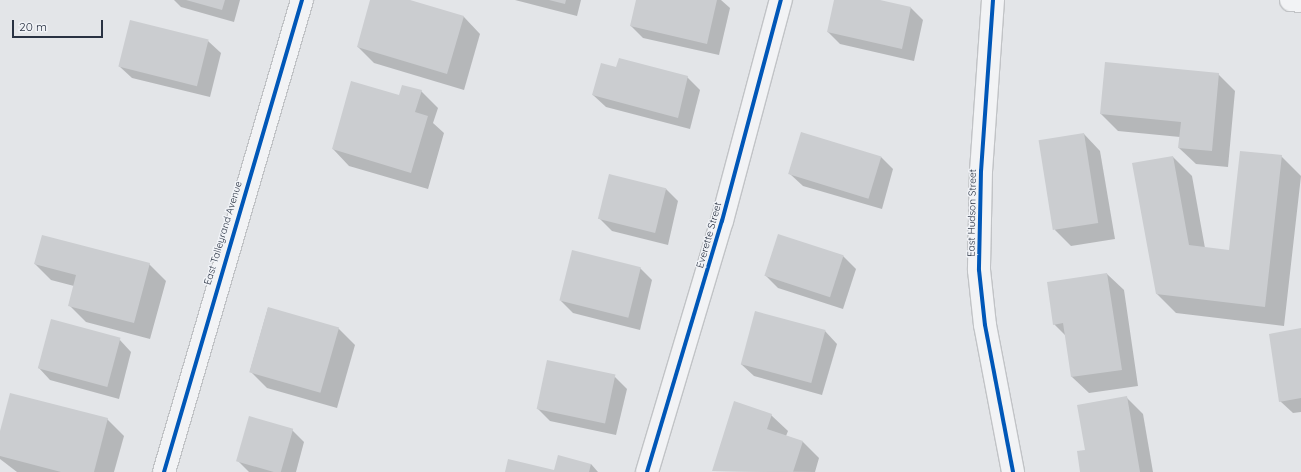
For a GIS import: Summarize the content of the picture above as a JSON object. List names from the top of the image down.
{
  "streets": {
    "street": ["East Hudson Street", "East Talleyrand Avenue", "Everette Street"]
  },
  "scale_bar": "20 m"
}
